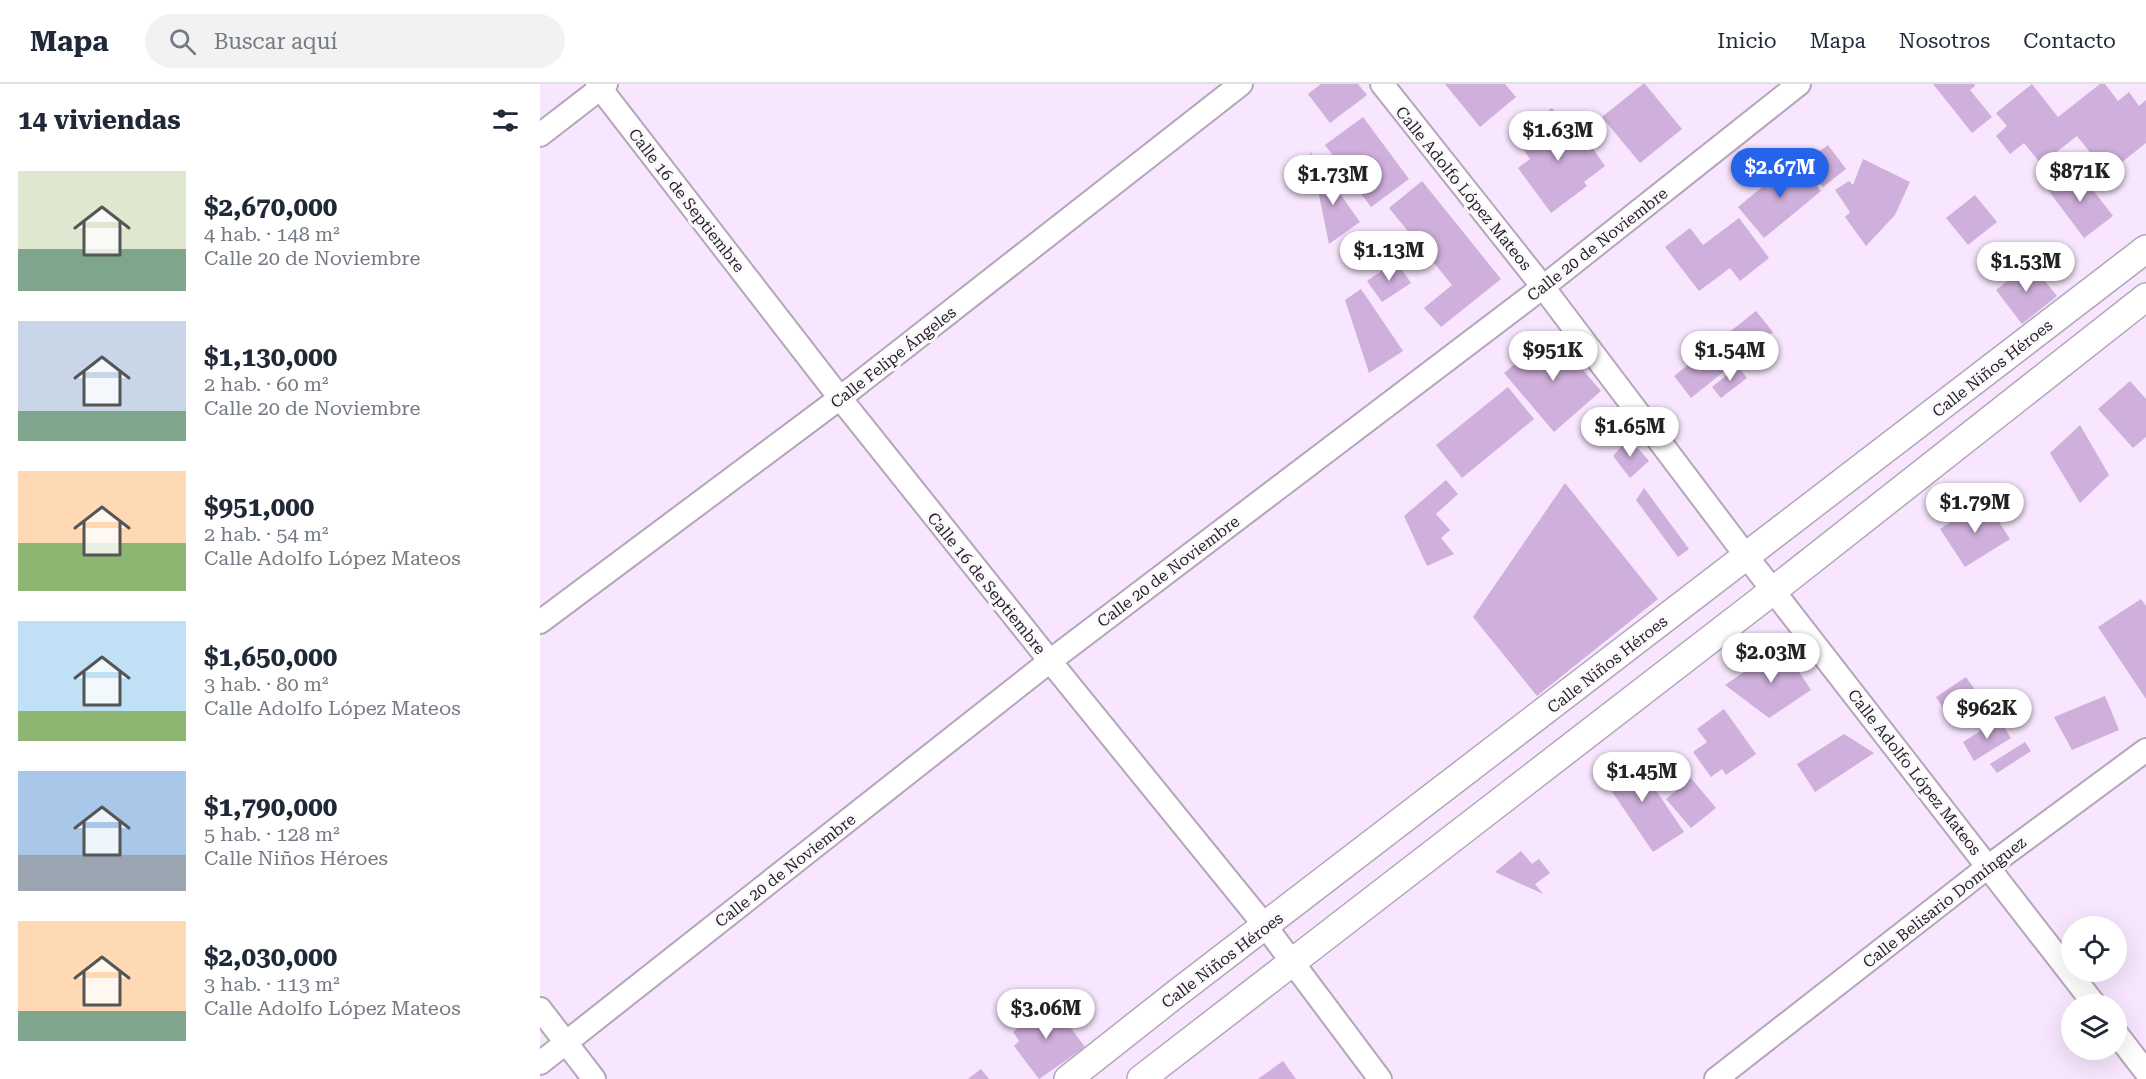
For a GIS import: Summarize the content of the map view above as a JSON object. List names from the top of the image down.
{
  "streets": {
    "street": [
      "Calle Adolfo López Mateos",
      "Calle 16 de Septiembre",
      "Calle 20 de Noviembre",
      "Calle Felipe Ángeles",
      "Calle Niños Héroes",
      "Calle Belisario Domínguez"
    ]
  },
  "crossings": [
    ["Calle Adolfo López Mateos", "Calle 20 de Noviembre"],
    ["Calle Adolfo López Mateos", "Calle Niños Héroes"],
    ["Calle Adolfo López Mateos", "Calle Belisario Domínguez"],
    ["Calle 16 de Septiembre", "Calle 20 de Noviembre"],
    ["Calle 16 de Septiembre", "Calle Felipe Ángeles"],
    ["Calle 16 de Septiembre", "Calle Niños Héroes"]
  ],
  "page": {
    "header": "Mapa",
    "search": "Buscar aquí",
    "nav": [
      "Inicio",
      "Mapa",
      "Nosotros",
      "Contacto"
    ],
    "heading": "14 viviendas",
    "price": [
      "$1.63M",
      "$2.67M",
      "$871K",
      "$1.73M",
      "$1.13M",
      "$1.53M",
      "$951K",
      "$1.54M",
      "$1.65M",
      "$1.79M",
      "$2.03M",
      "$962K",
      "$1.45M",
      "$3.06M"
    ],
    "list": [
      {
        "name": "$2,670,000",
        "note": "4 hab. · 148 m² · Calle 20 de Noviembre"
      },
      {
        "name": "$1,130,000",
        "note": "2 hab. · 60 m² · Calle 20 de Noviembre"
      },
      {
        "name": "$951,000",
        "note": "2 hab. · 54 m² · Calle Adolfo López Mateos"
      },
      {
        "name": "$1,650,000",
        "note": "3 hab. · 80 m² · Calle Adolfo López Mateos"
      },
      {
        "name": "$1,790,000",
        "note": "5 hab. · 128 m² · Calle Niños Héroes"
      },
      {
        "name": "$2,030,000",
        "note": "3 hab. · 113 m² · Calle Adolfo López Mateos"
      }
    ]
  }
}
